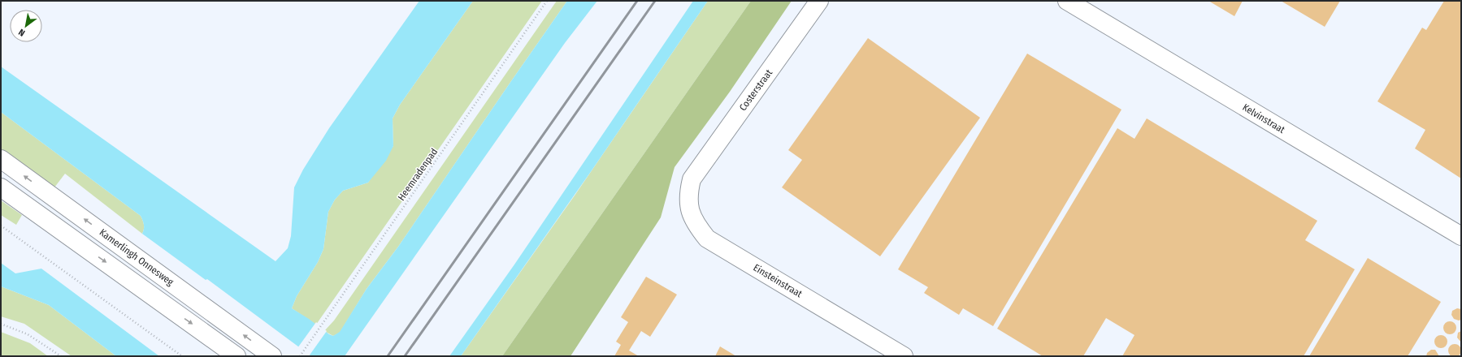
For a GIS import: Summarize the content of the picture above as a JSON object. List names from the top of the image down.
{
  "streets": {
    "street": [
      "Costerstraat",
      "Kelvinstraat",
      "Kamerlingh Onnesweg",
      "Einsteinstraat"
    ],
    "path": ["Heemradenpad"]
  },
  "crossings": [
    ["Costerstraat", "Einsteinstraat"]
  ],
  "north": "bottom left"
}
